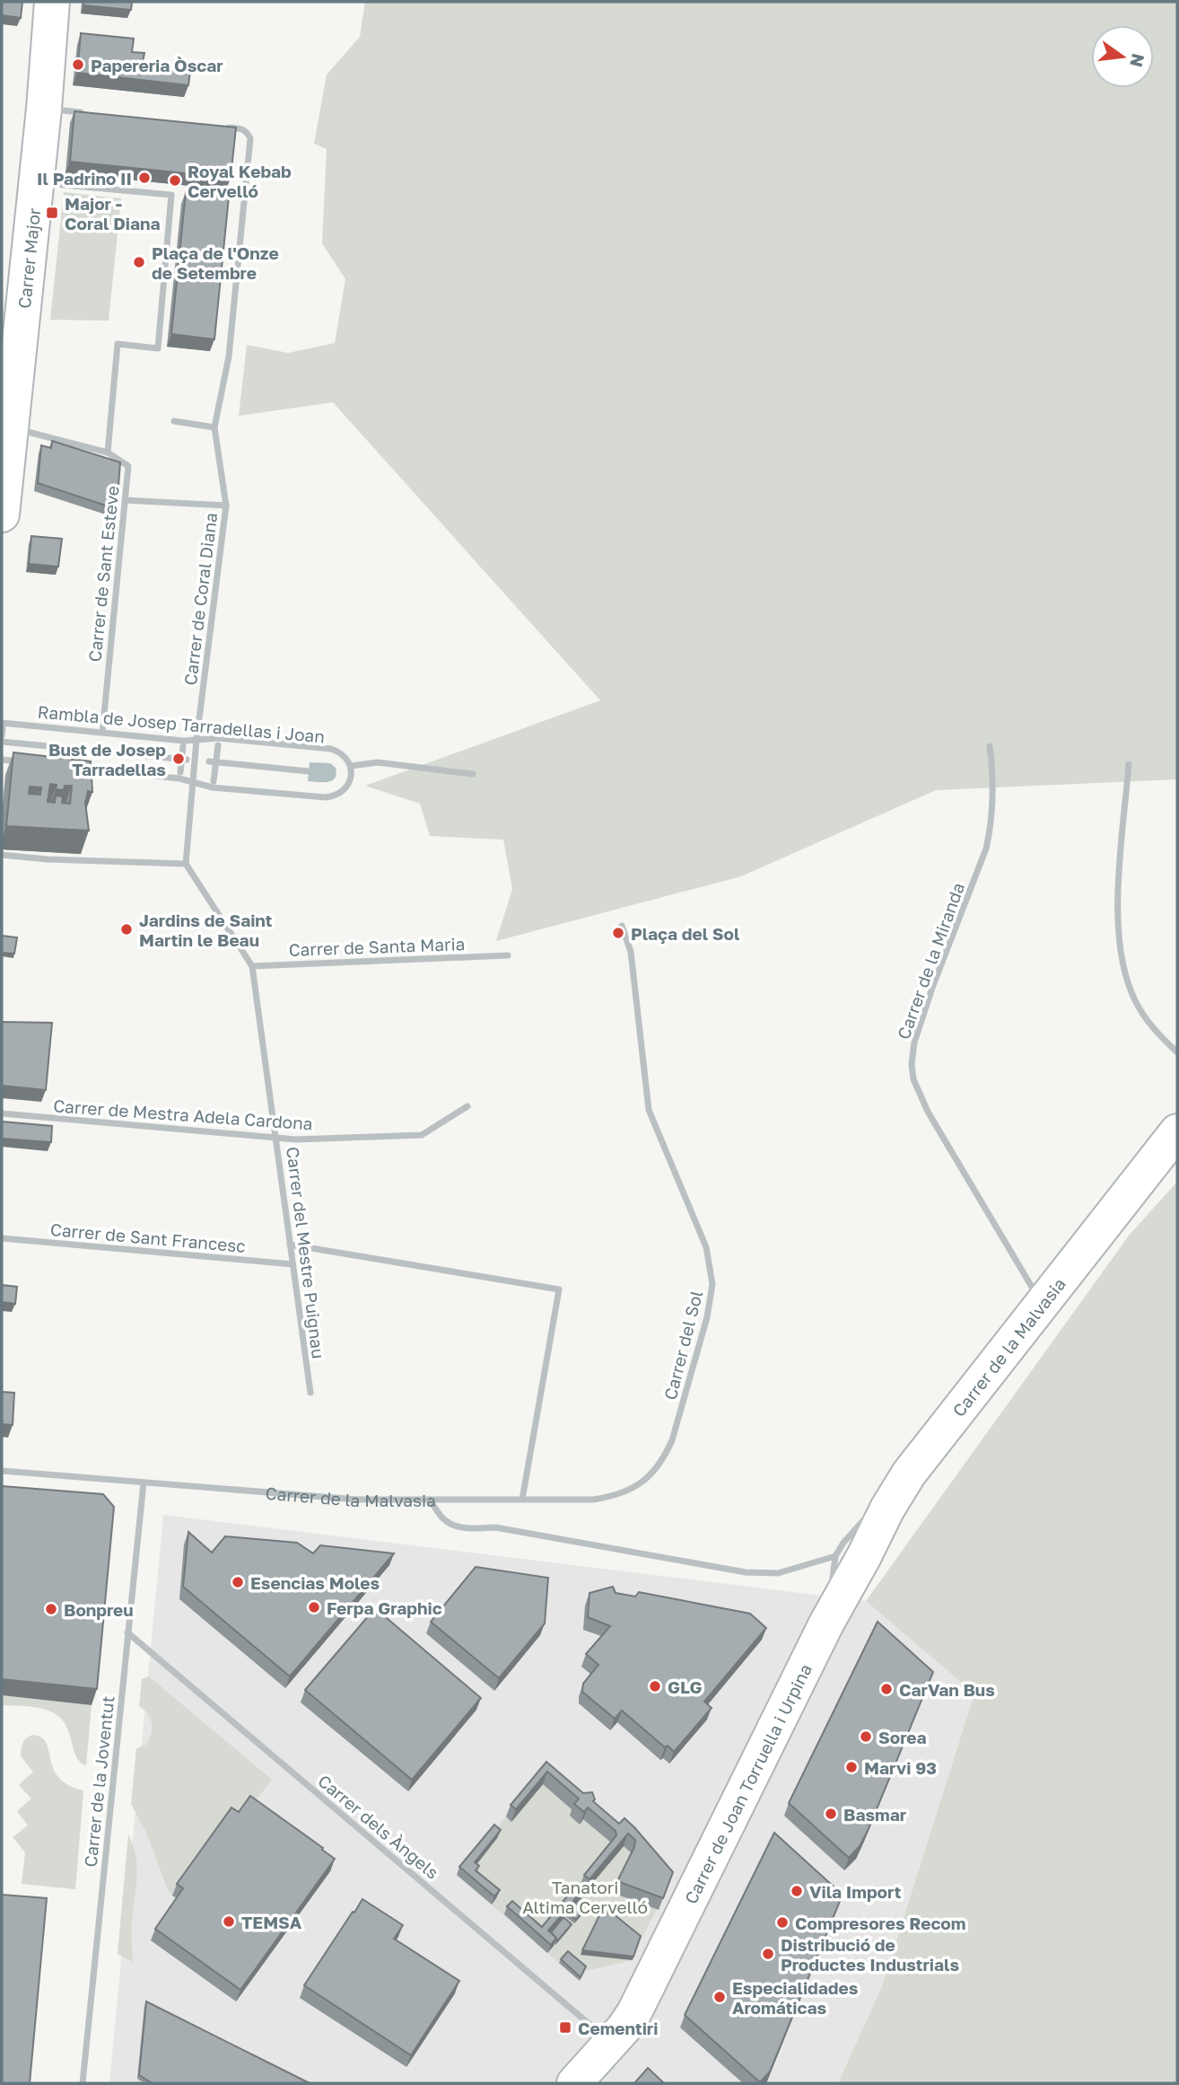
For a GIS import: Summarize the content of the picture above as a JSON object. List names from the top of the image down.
{
  "streets": {
    "street": [
      "Carrer Major",
      "Carrer de Sant Esteve",
      "Carrer de Coral Diana",
      "Rambla de Josep Tarradellas i Joan",
      "Carrer de Santa Maria",
      "Carrer de la Miranda",
      "Carrer de Mestra Adela Cardona",
      "Carrer de Sant Francesc",
      "Carrer del Mestre Puignau",
      "Carrer del Sol",
      "Carrer de la Malvasia",
      "Carrer de la Joventut",
      "Carrer de Joan Torruella i Urpina",
      "Carrer dels Àngels"
    ]
  },
  "crossings": [
    ["Carrer de Sant Esteve", "Rambla de Josep Tarradellas i Joan"],
    ["Carrer de Coral Diana", "Rambla de Josep Tarradellas i Joan"],
    ["Carrer de Santa Maria", "Carrer del Mestre Puignau"],
    ["Carrer de la Miranda", "Carrer de la Malvasia"],
    ["Carrer de Mestra Adela Cardona", "Carrer del Mestre Puignau"],
    ["Carrer de Sant Francesc", "Carrer del Mestre Puignau"],
    ["Carrer del Sol", "Carrer de la Malvasia"],
    ["Carrer de la Malvasia", "Carrer de la Joventut"],
    ["Carrer de la Malvasia", "Carrer de Joan Torruella i Urpina"],
    ["Carrer de la Joventut", "Carrer dels Àngels"],
    ["Carrer de Joan Torruella i Urpina", "Carrer dels Àngels"]
  ],
  "parks": ["Tanatori Altima Cervelló"],
  "places": {
    "other": [
      "Papereria Òscar",
      "Il Padrino II",
      "Royal Kebab Cervelló",
      "Plaça de l'Onze de Setembre",
      "Bust de Josep Tarradellas",
      "Jardins de Saint Martin le Beau",
      "Plaça del Sol",
      "Esencias Moles",
      "Ferpa Graphic",
      "Bonpreu",
      "GLG",
      "CarVan Bus",
      "Sorea",
      "Marvi 93",
      "Basmar",
      "Vila Import",
      "TEMSA",
      "Compresores Recom",
      "Distribució de Productes Industrials",
      "Especialidades Aromáticas"
    ],
    "transit": ["Major - Coral Diana", "Cementiri"]
  },
  "north": "right"
}
